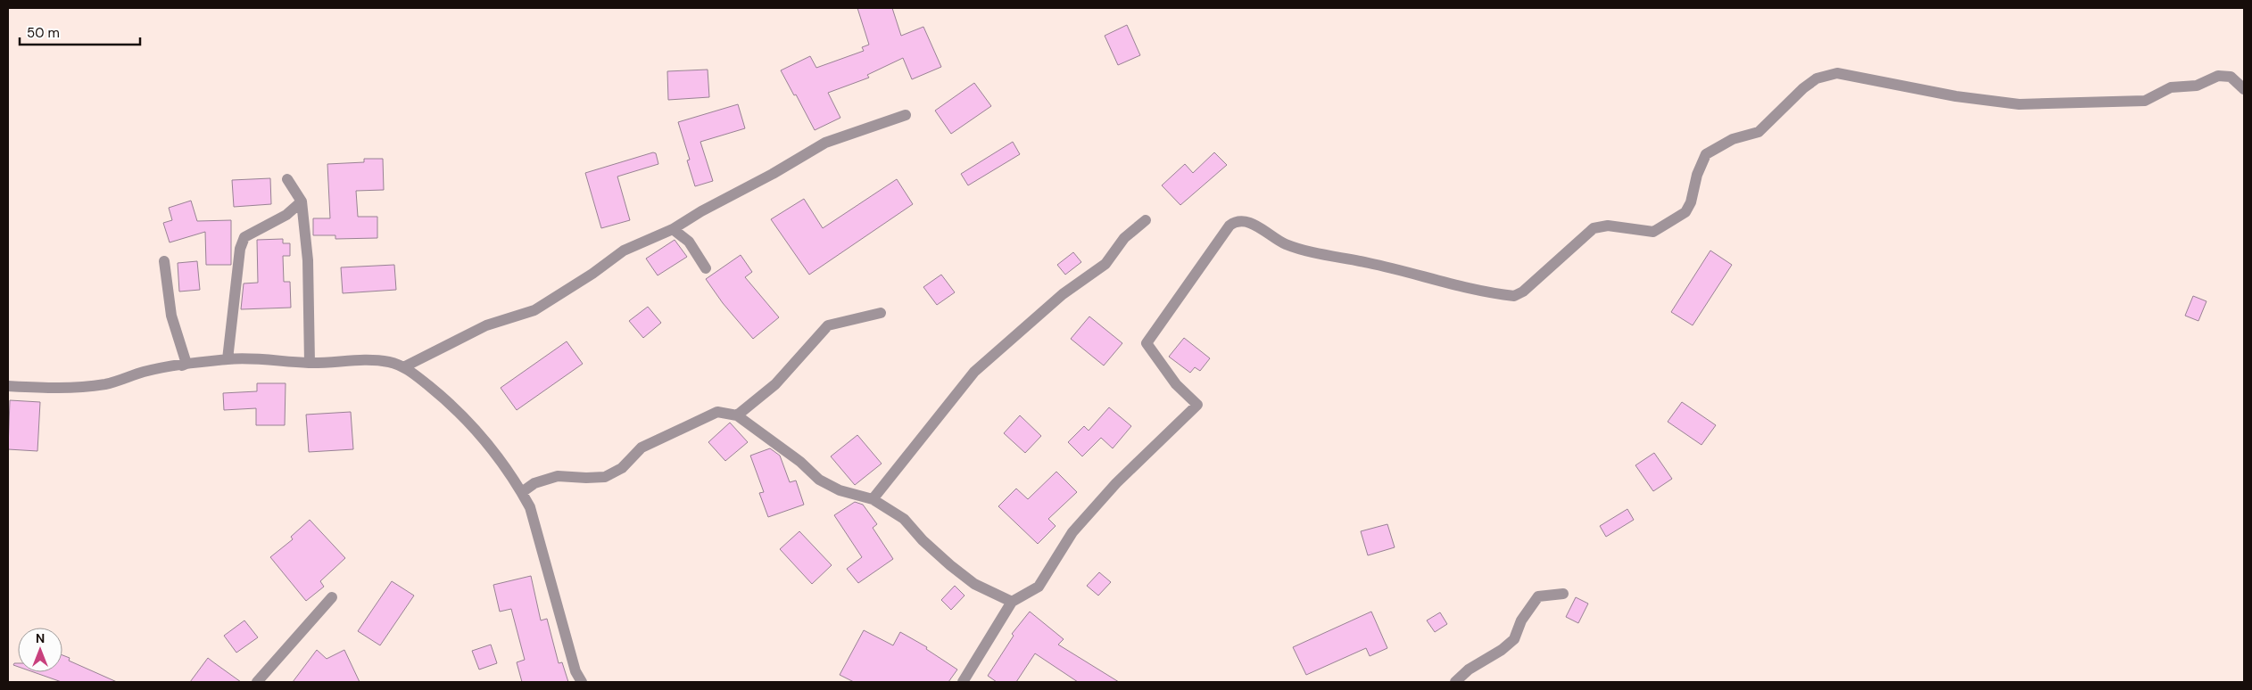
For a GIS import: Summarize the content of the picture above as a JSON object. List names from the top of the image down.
{
  "scale_bar": "50 m",
  "north": "top"
}
